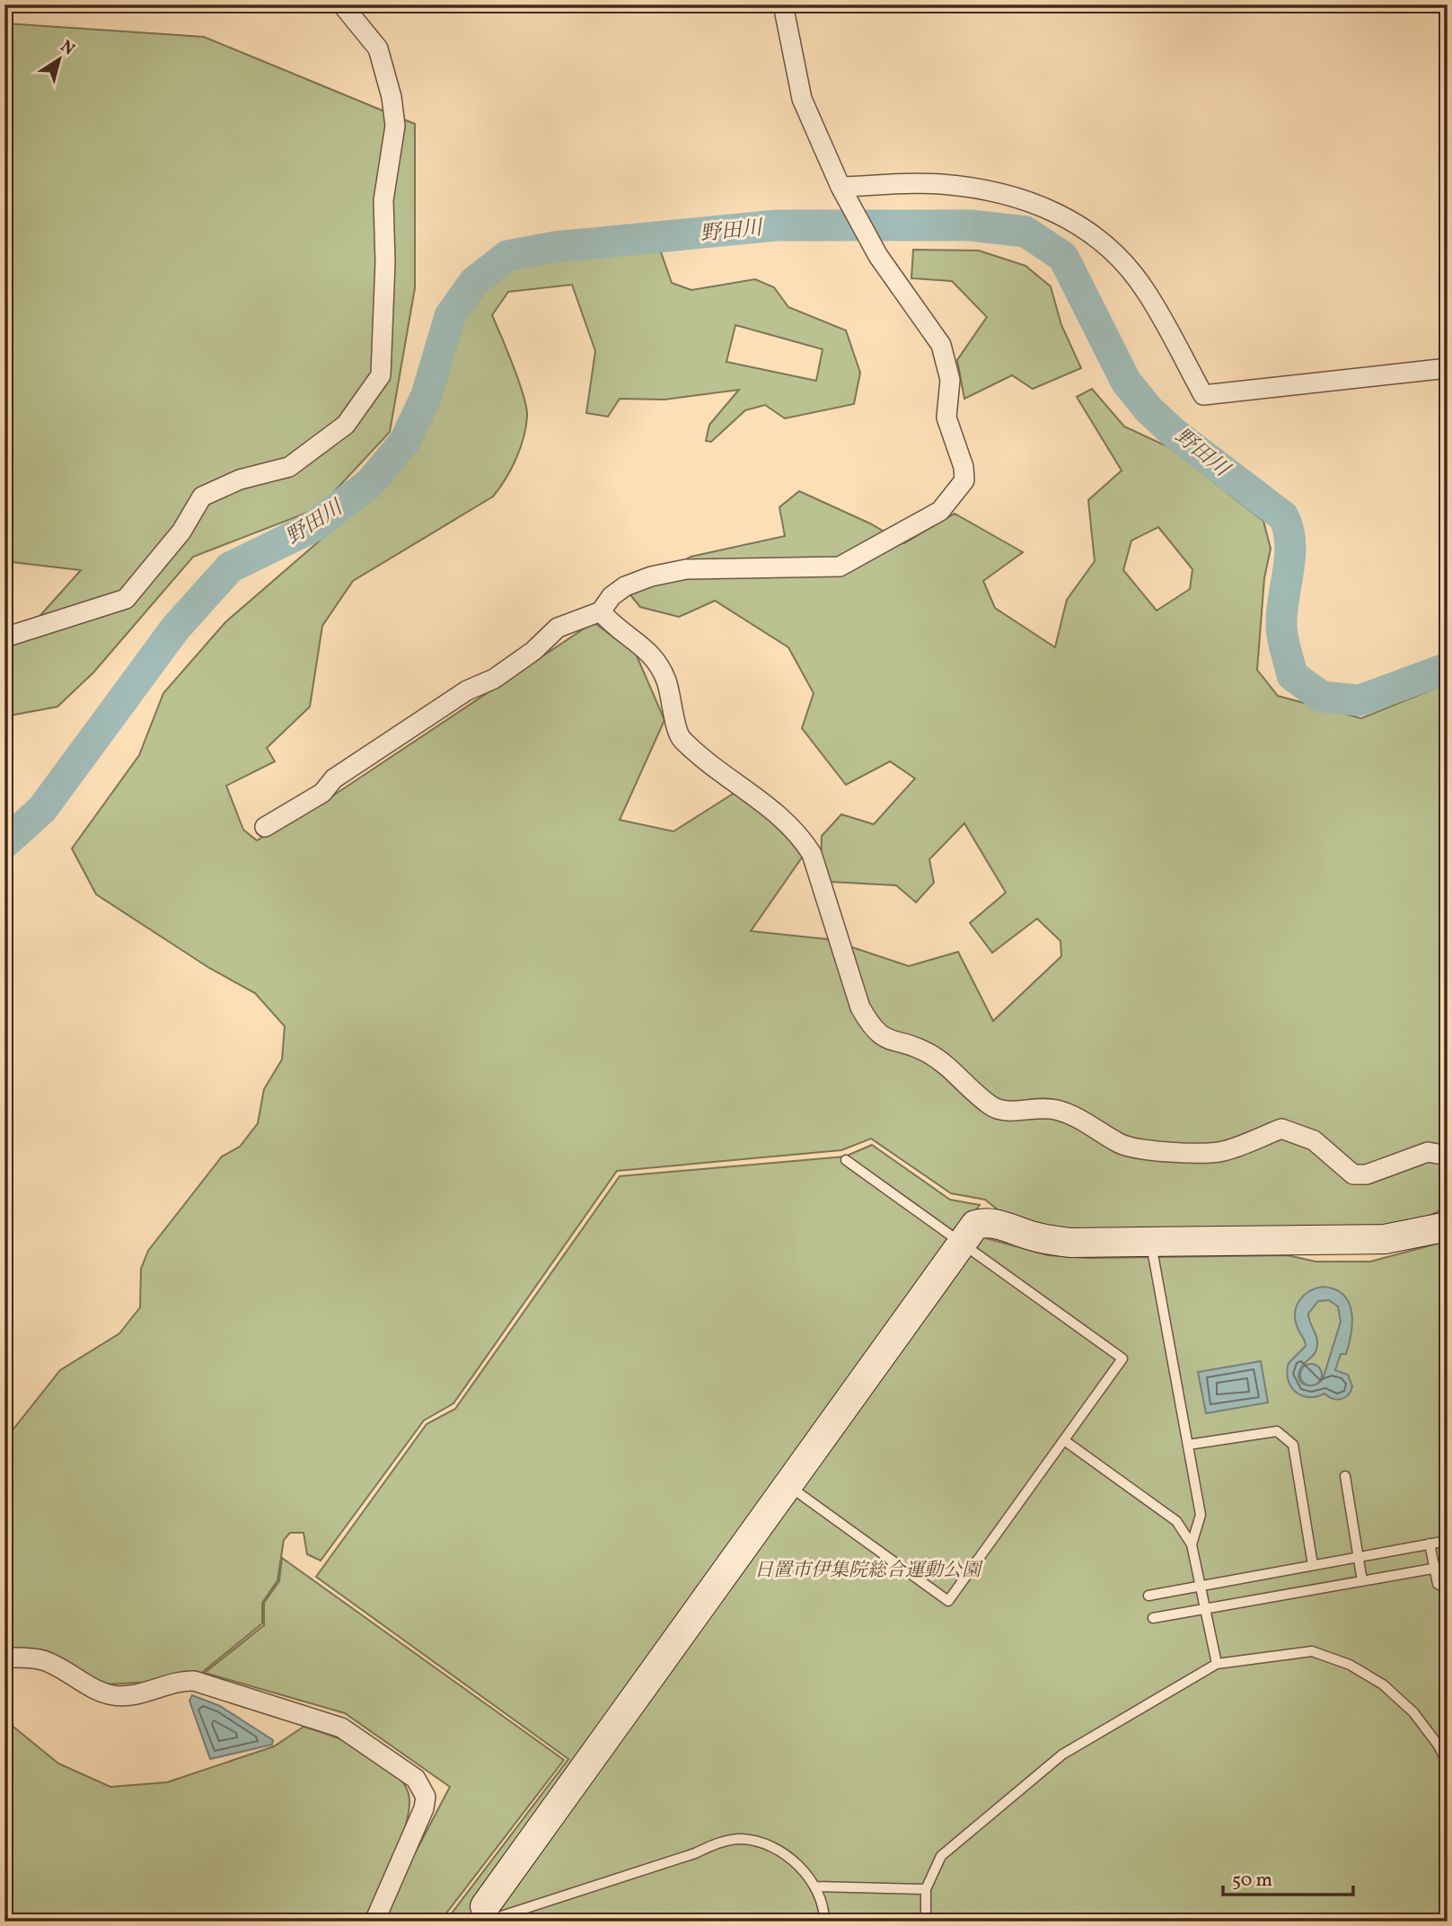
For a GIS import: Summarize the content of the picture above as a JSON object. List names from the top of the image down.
{
  "water": ["野田川"],
  "parks": ["日置市伊集院総合運動公園"],
  "scale_bar": "50 m",
  "north": "top right"
}
